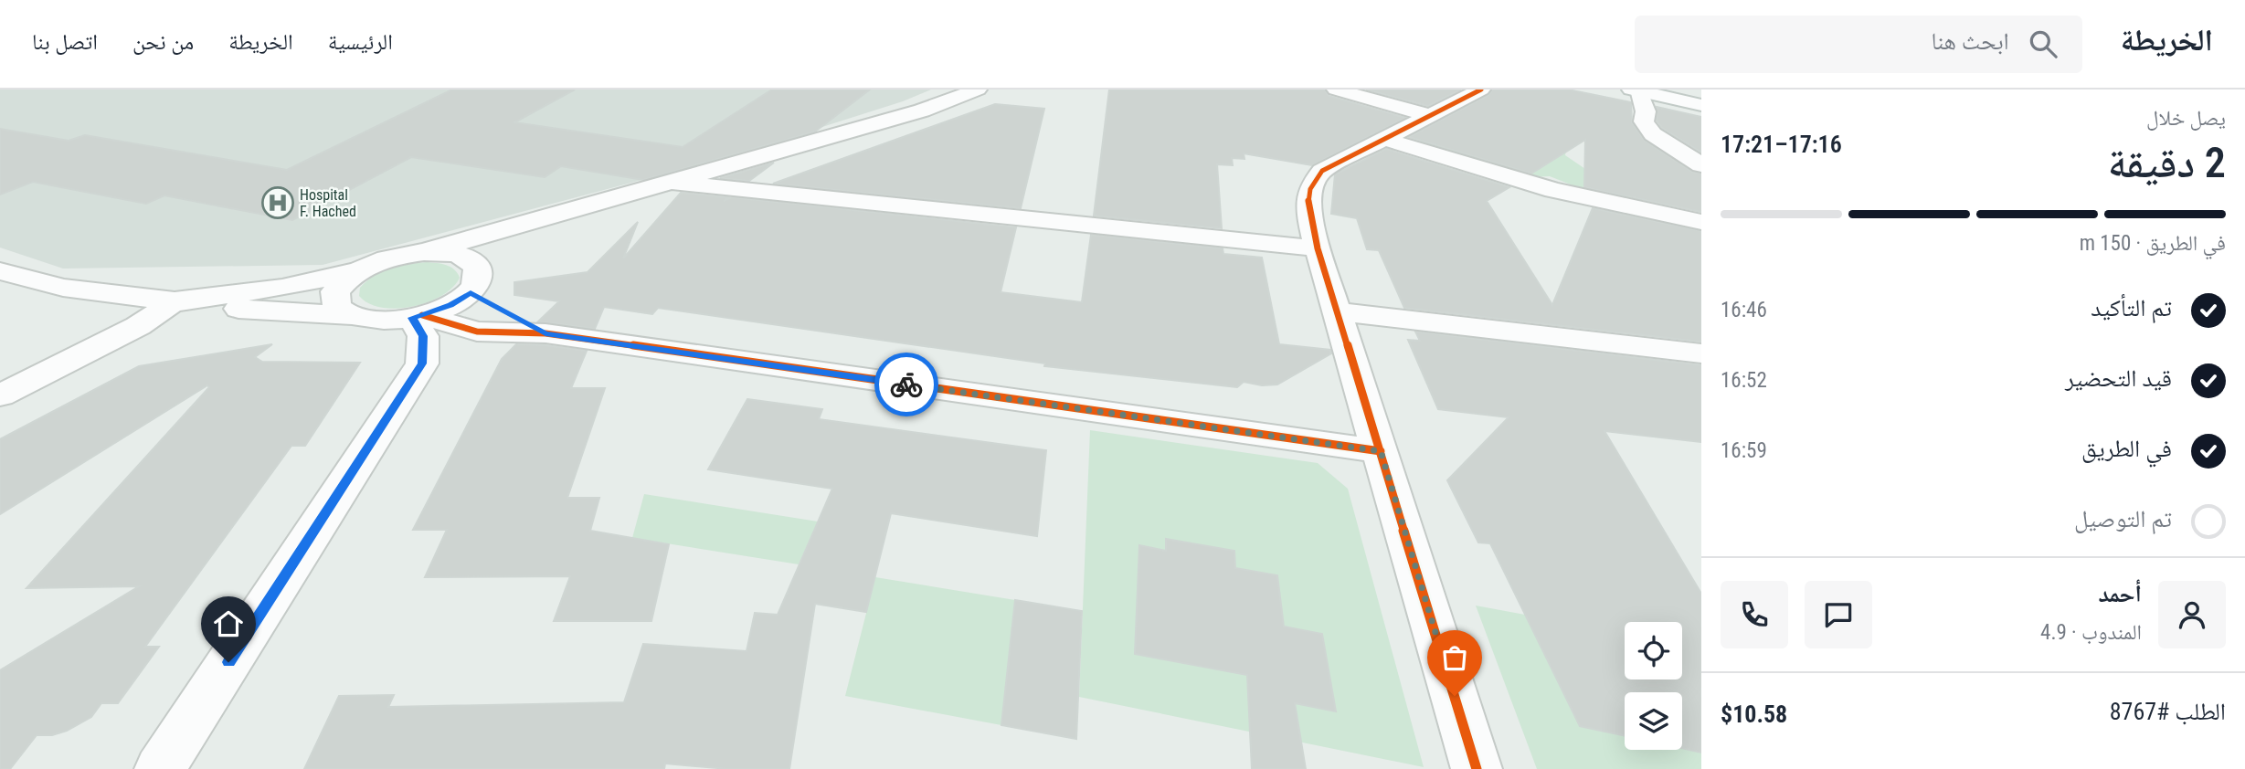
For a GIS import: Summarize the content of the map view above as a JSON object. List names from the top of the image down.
{
  "places": {
    "hospital": ["Hospital F. Hached"]
  },
  "page": {
    "header": "الخريطة",
    "search": "ابحث هنا",
    "nav": [
      "الرئيسية",
      "الخريطة",
      "من نحن",
      "اتصل بنا"
    ],
    "heading": ["2 دقيقة", "يصل خلال", "17:16–17:21"],
    "panel": [
      "أحمد",
      "المندوب · 4.9",
      "الطلب #8767",
      "$10.58"
    ],
    "bar": "في الطريق · 150 m",
    "list": [
      ["تم التأكيد", "16:46"],
      ["قيد التحضير", "16:52"],
      ["في الطريق", "16:59"],
      "تم التوصيل"
    ]
  }
}
